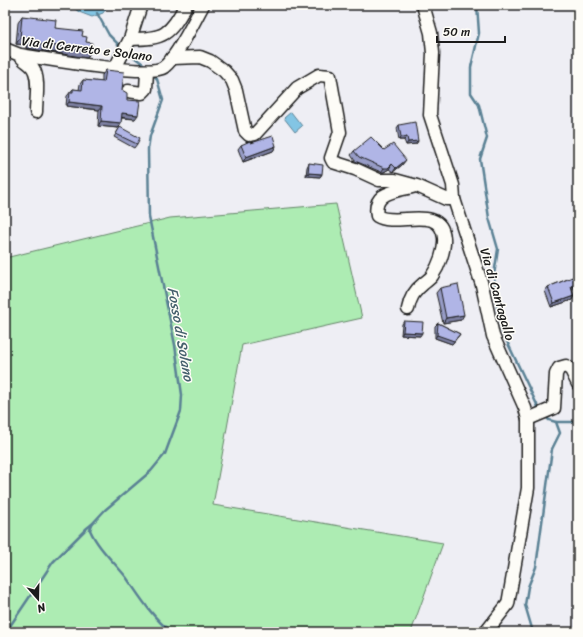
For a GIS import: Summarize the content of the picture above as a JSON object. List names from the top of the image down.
{
  "streets": {
    "street": ["Via di Cerreto e Solano", "Via di Cantagallo"]
  },
  "water": ["Fosso di Solano"],
  "scale_bar": "50 m",
  "north": "bottom"
}
